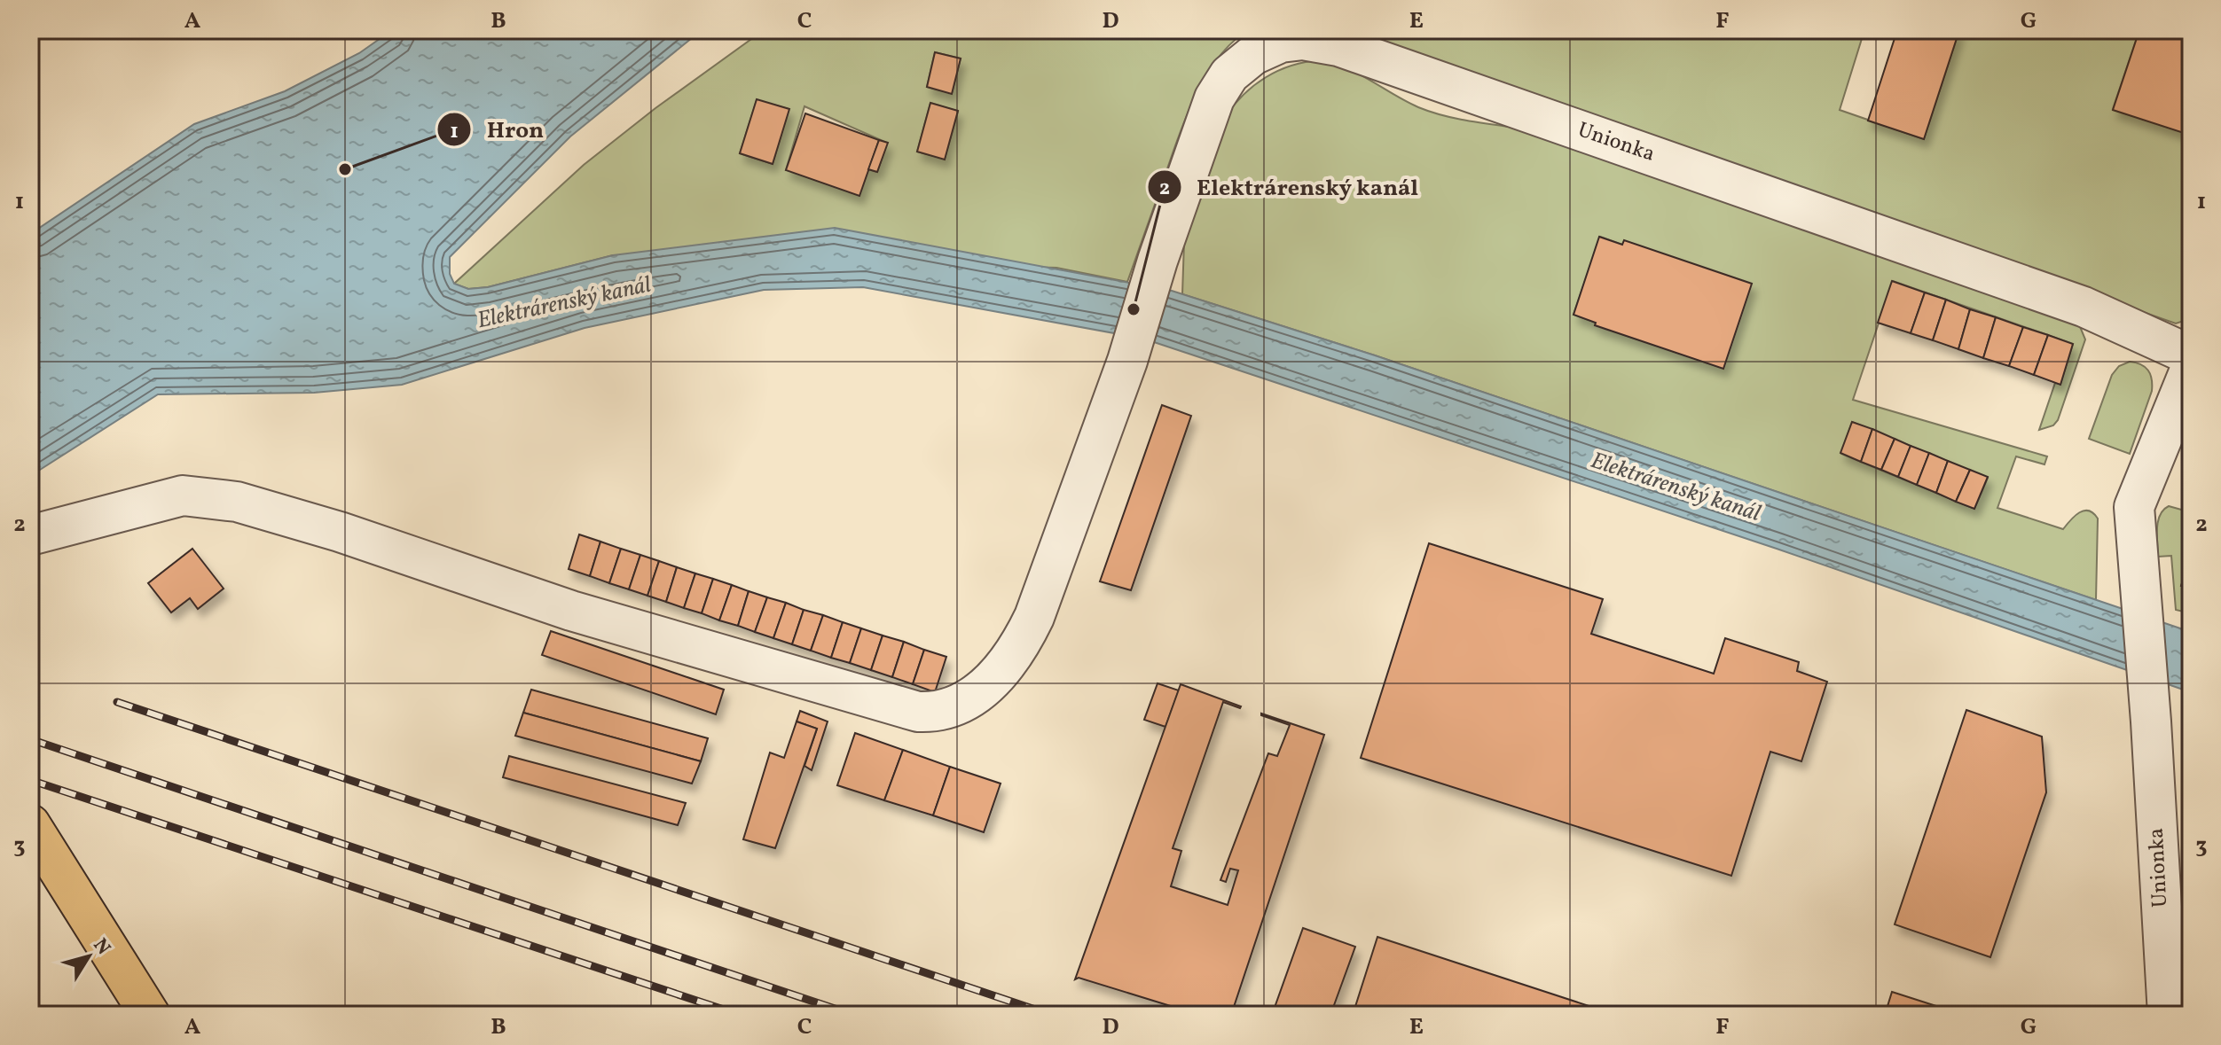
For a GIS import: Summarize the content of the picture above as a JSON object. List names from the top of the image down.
{
  "streets": {
    "lane": ["Unionka"]
  },
  "water": ["Elektrárenský kanál"],
  "places": ["Hron", "Elektrárenský kanál"],
  "north": "top right",
  "grid": {
    "columns": [
      "A",
      "B",
      "C",
      "D",
      "E",
      "F",
      "G"
    ],
    "rows": ["1", "2", "3"]
  }
}
